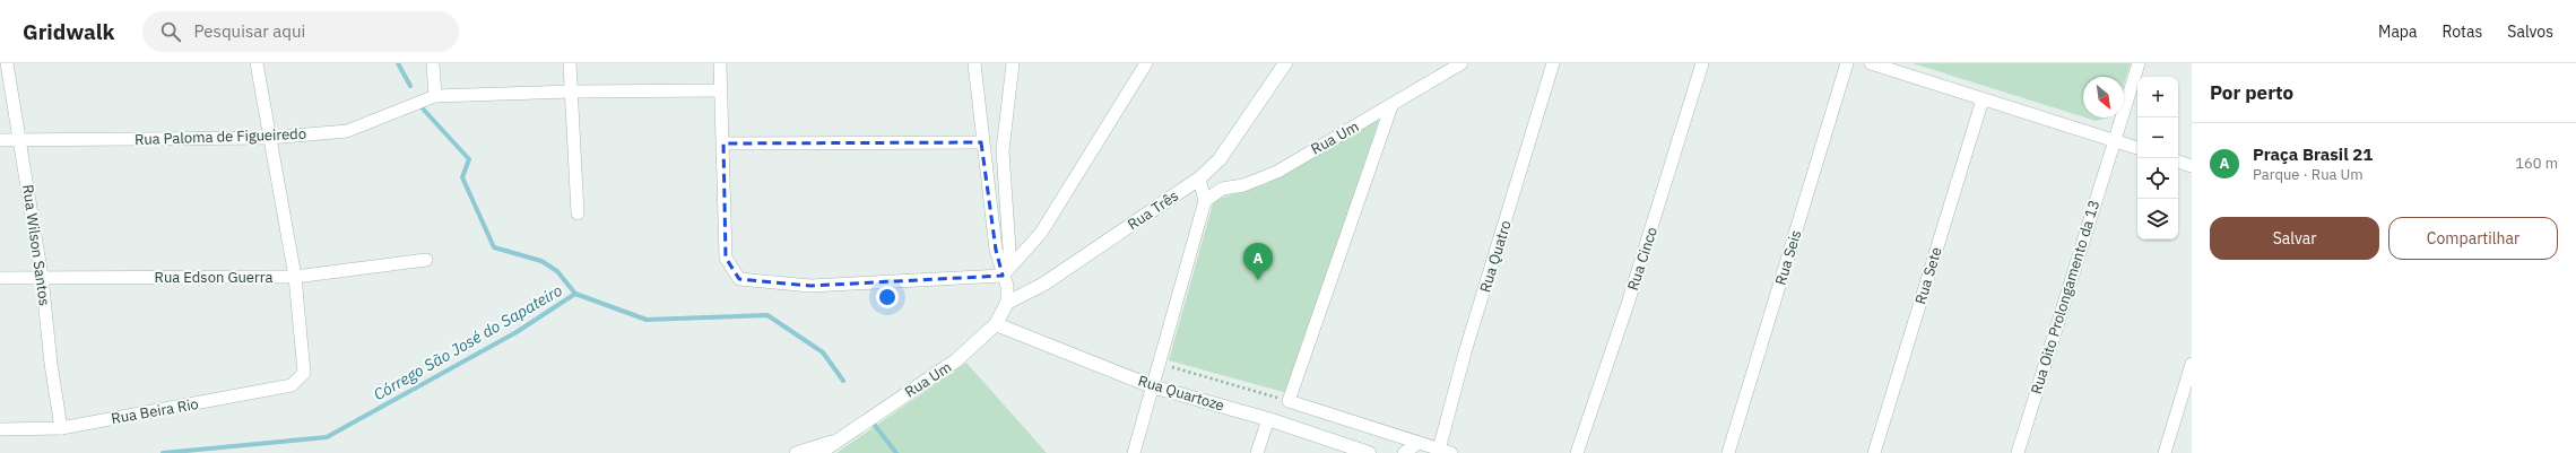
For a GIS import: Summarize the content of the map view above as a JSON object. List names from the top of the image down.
{
  "streets": {
    "street": [
      "Rua Paloma de Figueiredo",
      "Rua Um",
      "Rua Três",
      "Rua Wilson Santos",
      "Rua Quatro",
      "Rua Seis",
      "Rua Cinco",
      "Rua Sete",
      "Rua Edson Guerra",
      "Rua Oito Prolongamento da 13",
      "Rua Quartoze",
      "Rua Beira Rio"
    ]
  },
  "crossings": [
    ["Rua Paloma de Figueiredo", "Rua Wilson Santos"],
    ["Rua Um", "Rua Três"],
    ["Rua Um", "Rua Quartoze"],
    ["Rua Wilson Santos", "Rua Edson Guerra"],
    ["Rua Wilson Santos", "Rua Beira Rio"],
    ["Rua Edson Guerra", "Rua Beira Rio"]
  ],
  "water": ["Córrego São José do Sapateiro"],
  "north": "bottom right",
  "page": {
    "header": "Gridwalk",
    "search": "Pesquisar aqui",
    "nav": ["Mapa", "Rotas", "Salvos"],
    "heading": "Por perto",
    "map_buttons": ["+", "−"],
    "list": [
      {
        "mark": "A",
        "name": "Praça Brasil 21",
        "note": "Parque · Rua Um",
        "value": "160 m"
      }
    ],
    "buttons": ["Salvar", "Compartilhar"],
    "pins": "A"
  }
}
